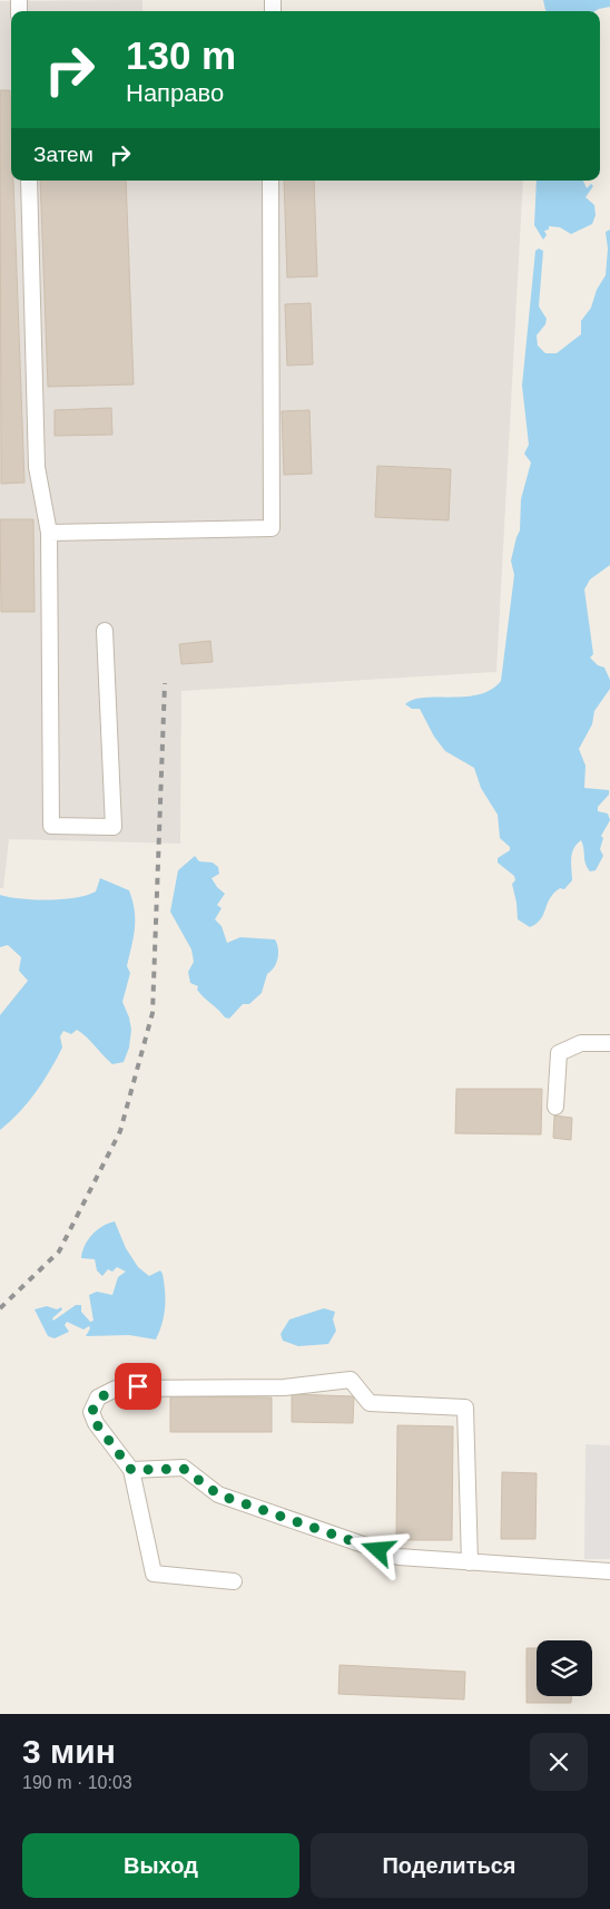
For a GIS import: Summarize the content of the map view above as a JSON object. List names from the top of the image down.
{
  "page": {
    "turn": ["130 m", "Направо"],
    "then": "Затем",
    "heading": ["3 мин", "190 m · 10:03"],
    "buttons": ["Выход", "Поделиться"]
  }
}
